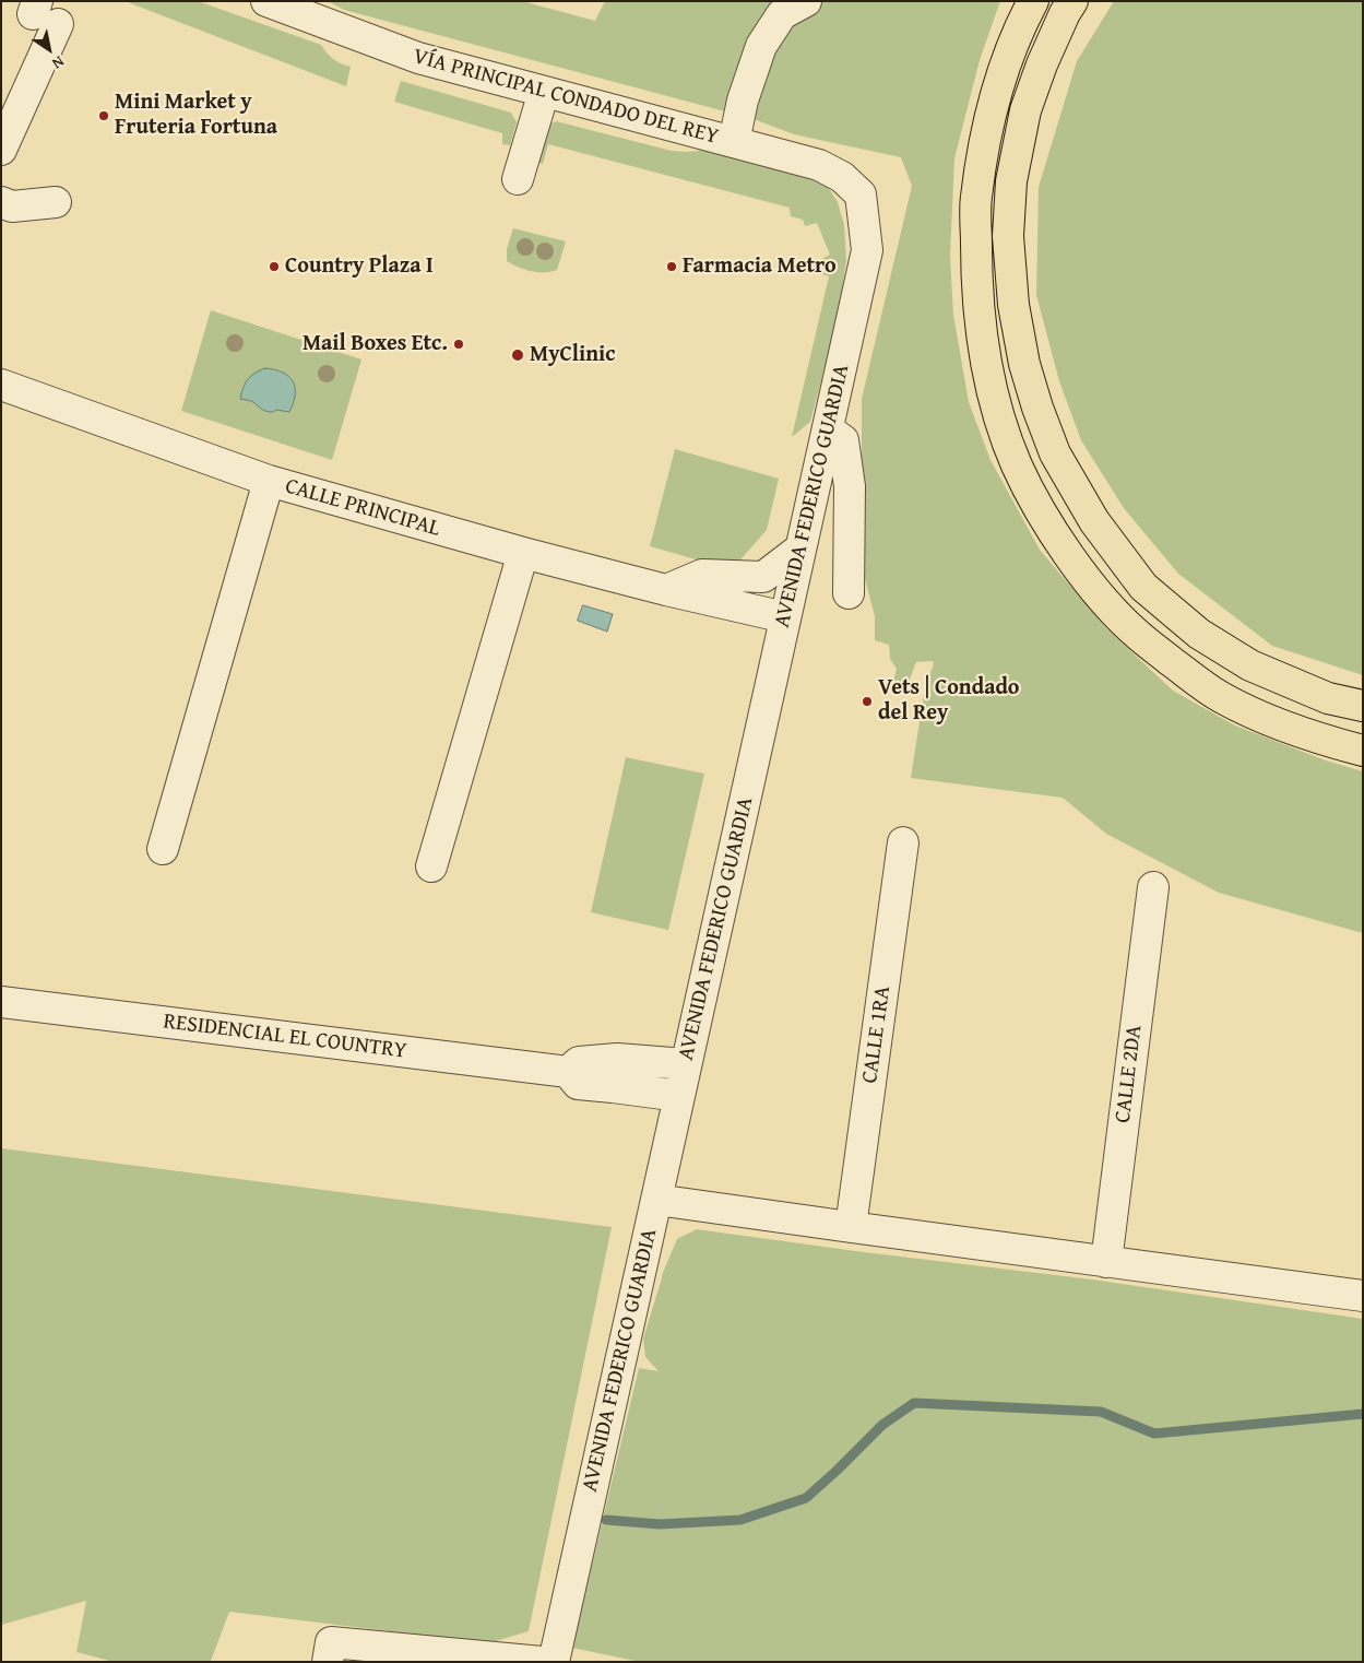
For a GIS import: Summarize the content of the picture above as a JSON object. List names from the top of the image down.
{
  "streets": {
    "street": [
      "VÍA PRINCIPAL CONDADO DEL REY",
      "AVENIDA FEDERICO GUARDIA",
      "CALLE PRINCIPAL",
      "CALLE 1RA",
      "RESIDENCIAL EL COUNTRY",
      "CALLE 2DA"
    ]
  },
  "crossings": [
    ["VÍA PRINCIPAL CONDADO DEL REY", "AVENIDA FEDERICO GUARDIA"],
    ["AVENIDA FEDERICO GUARDIA", "CALLE PRINCIPAL"],
    ["AVENIDA FEDERICO GUARDIA", "RESIDENCIAL EL COUNTRY"]
  ],
  "places": [
    "Mini Market y Fruteria Fortuna",
    "Country Plaza I",
    "Farmacia Metro",
    "Mail Boxes Etc.",
    "MyClinic",
    "Vets | Condado del Rey"
  ],
  "north": "bottom right"
}
